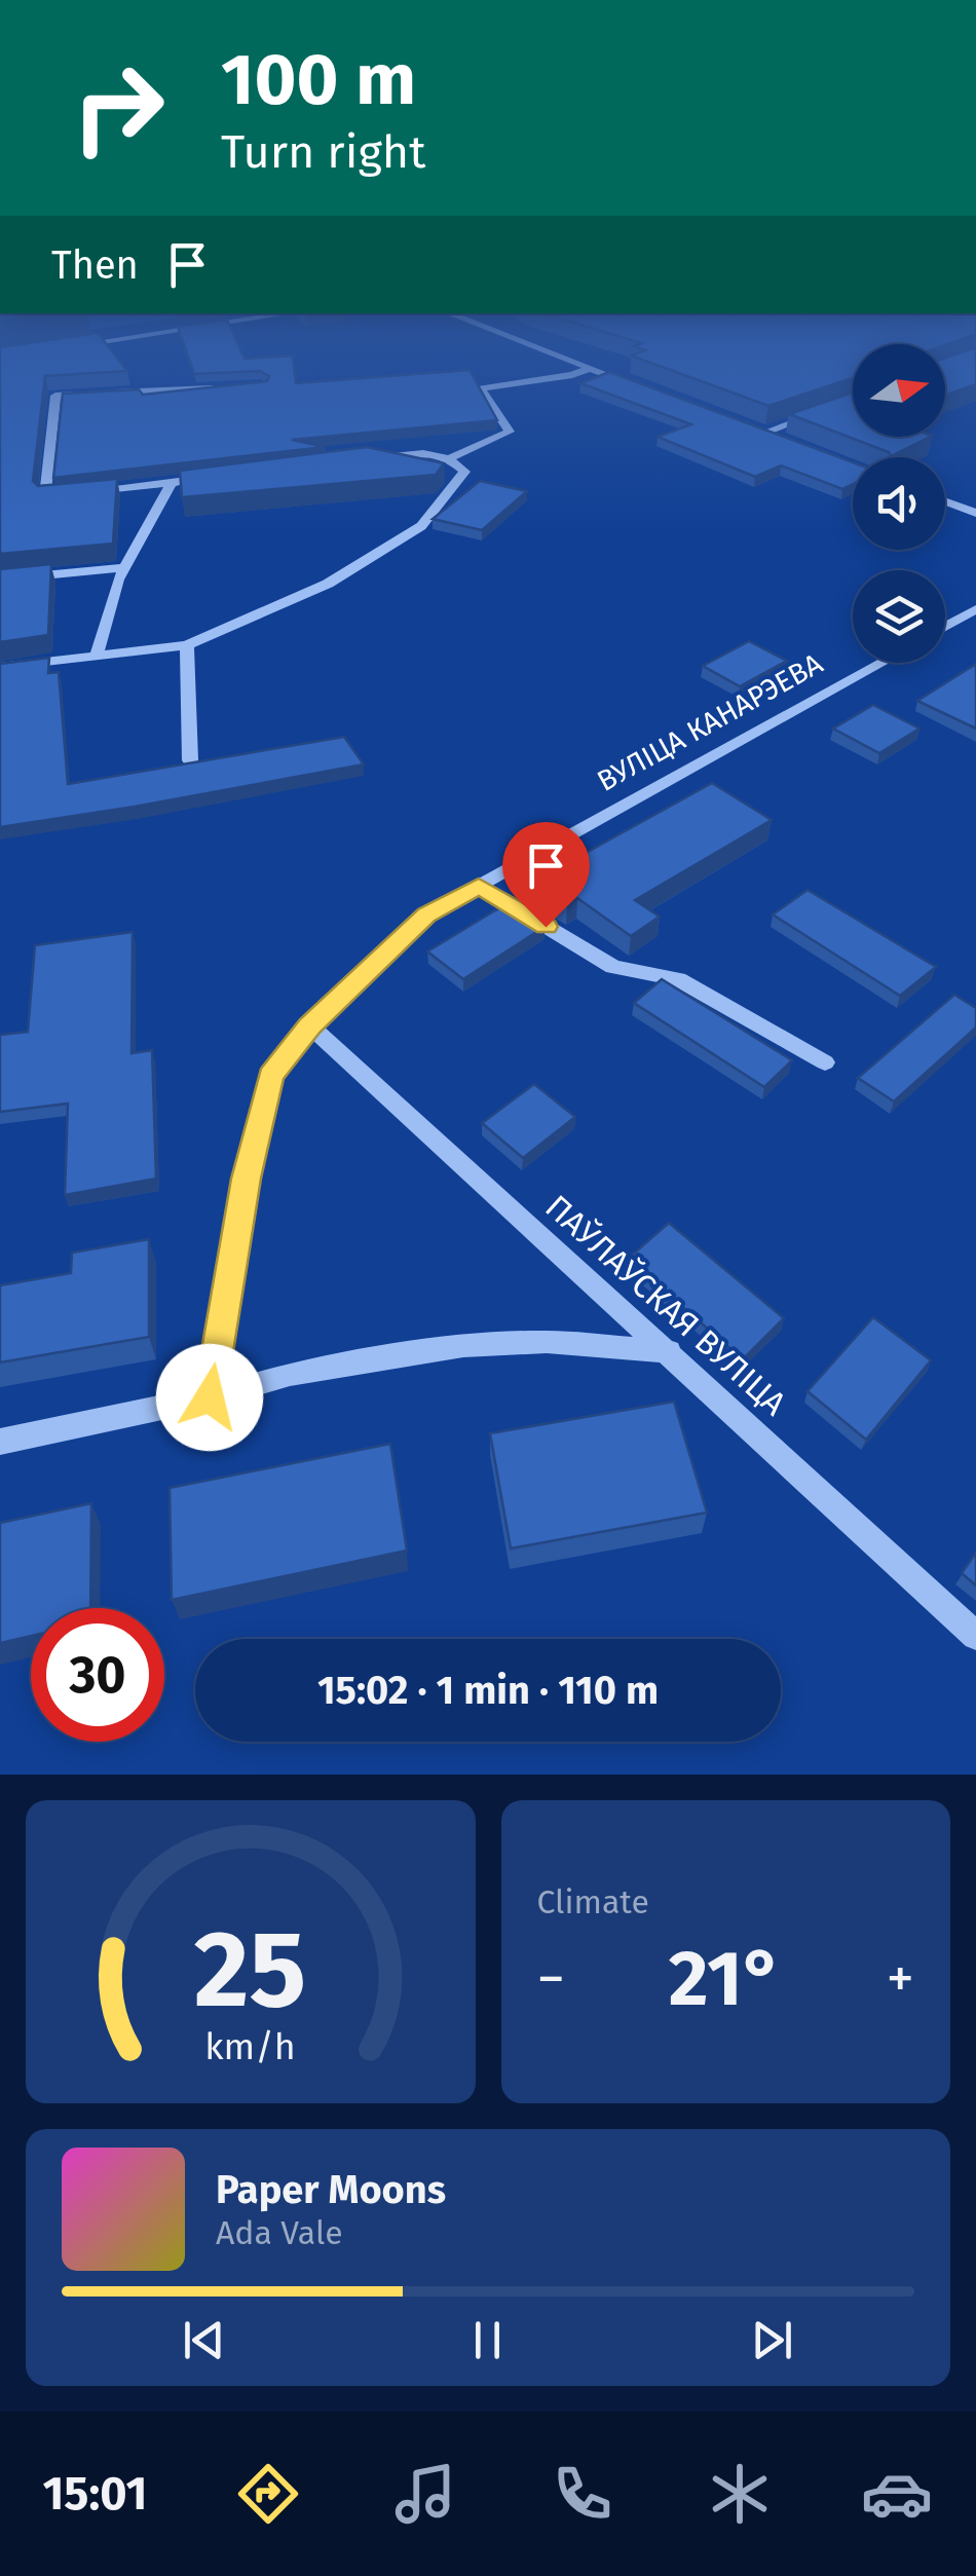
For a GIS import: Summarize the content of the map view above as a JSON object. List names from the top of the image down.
{
  "streets": {
    "street": ["ВУЛІЦА КАНАРЭЕВА", "ПАЎЛАЎСКАЯ ВУЛІЦА"]
  },
  "crossings": [
    ["ВУЛІЦА КАНАРЭЕВА", "ПАЎЛАЎСКАЯ ВУЛІЦА"]
  ],
  "north": "right",
  "page": {
    "turn": ["100 m", "Turn right"],
    "then": "Then",
    "limit": "30",
    "trip": "15:02 · 1 min · 110 m",
    "tile": "Climate",
    "heat": ["−", "21°", "+"],
    "song": ["Paper Moons", "Ada Vale"],
    "tabs": "15:01",
    "gauge": ["25", "km/h"]
  }
}
